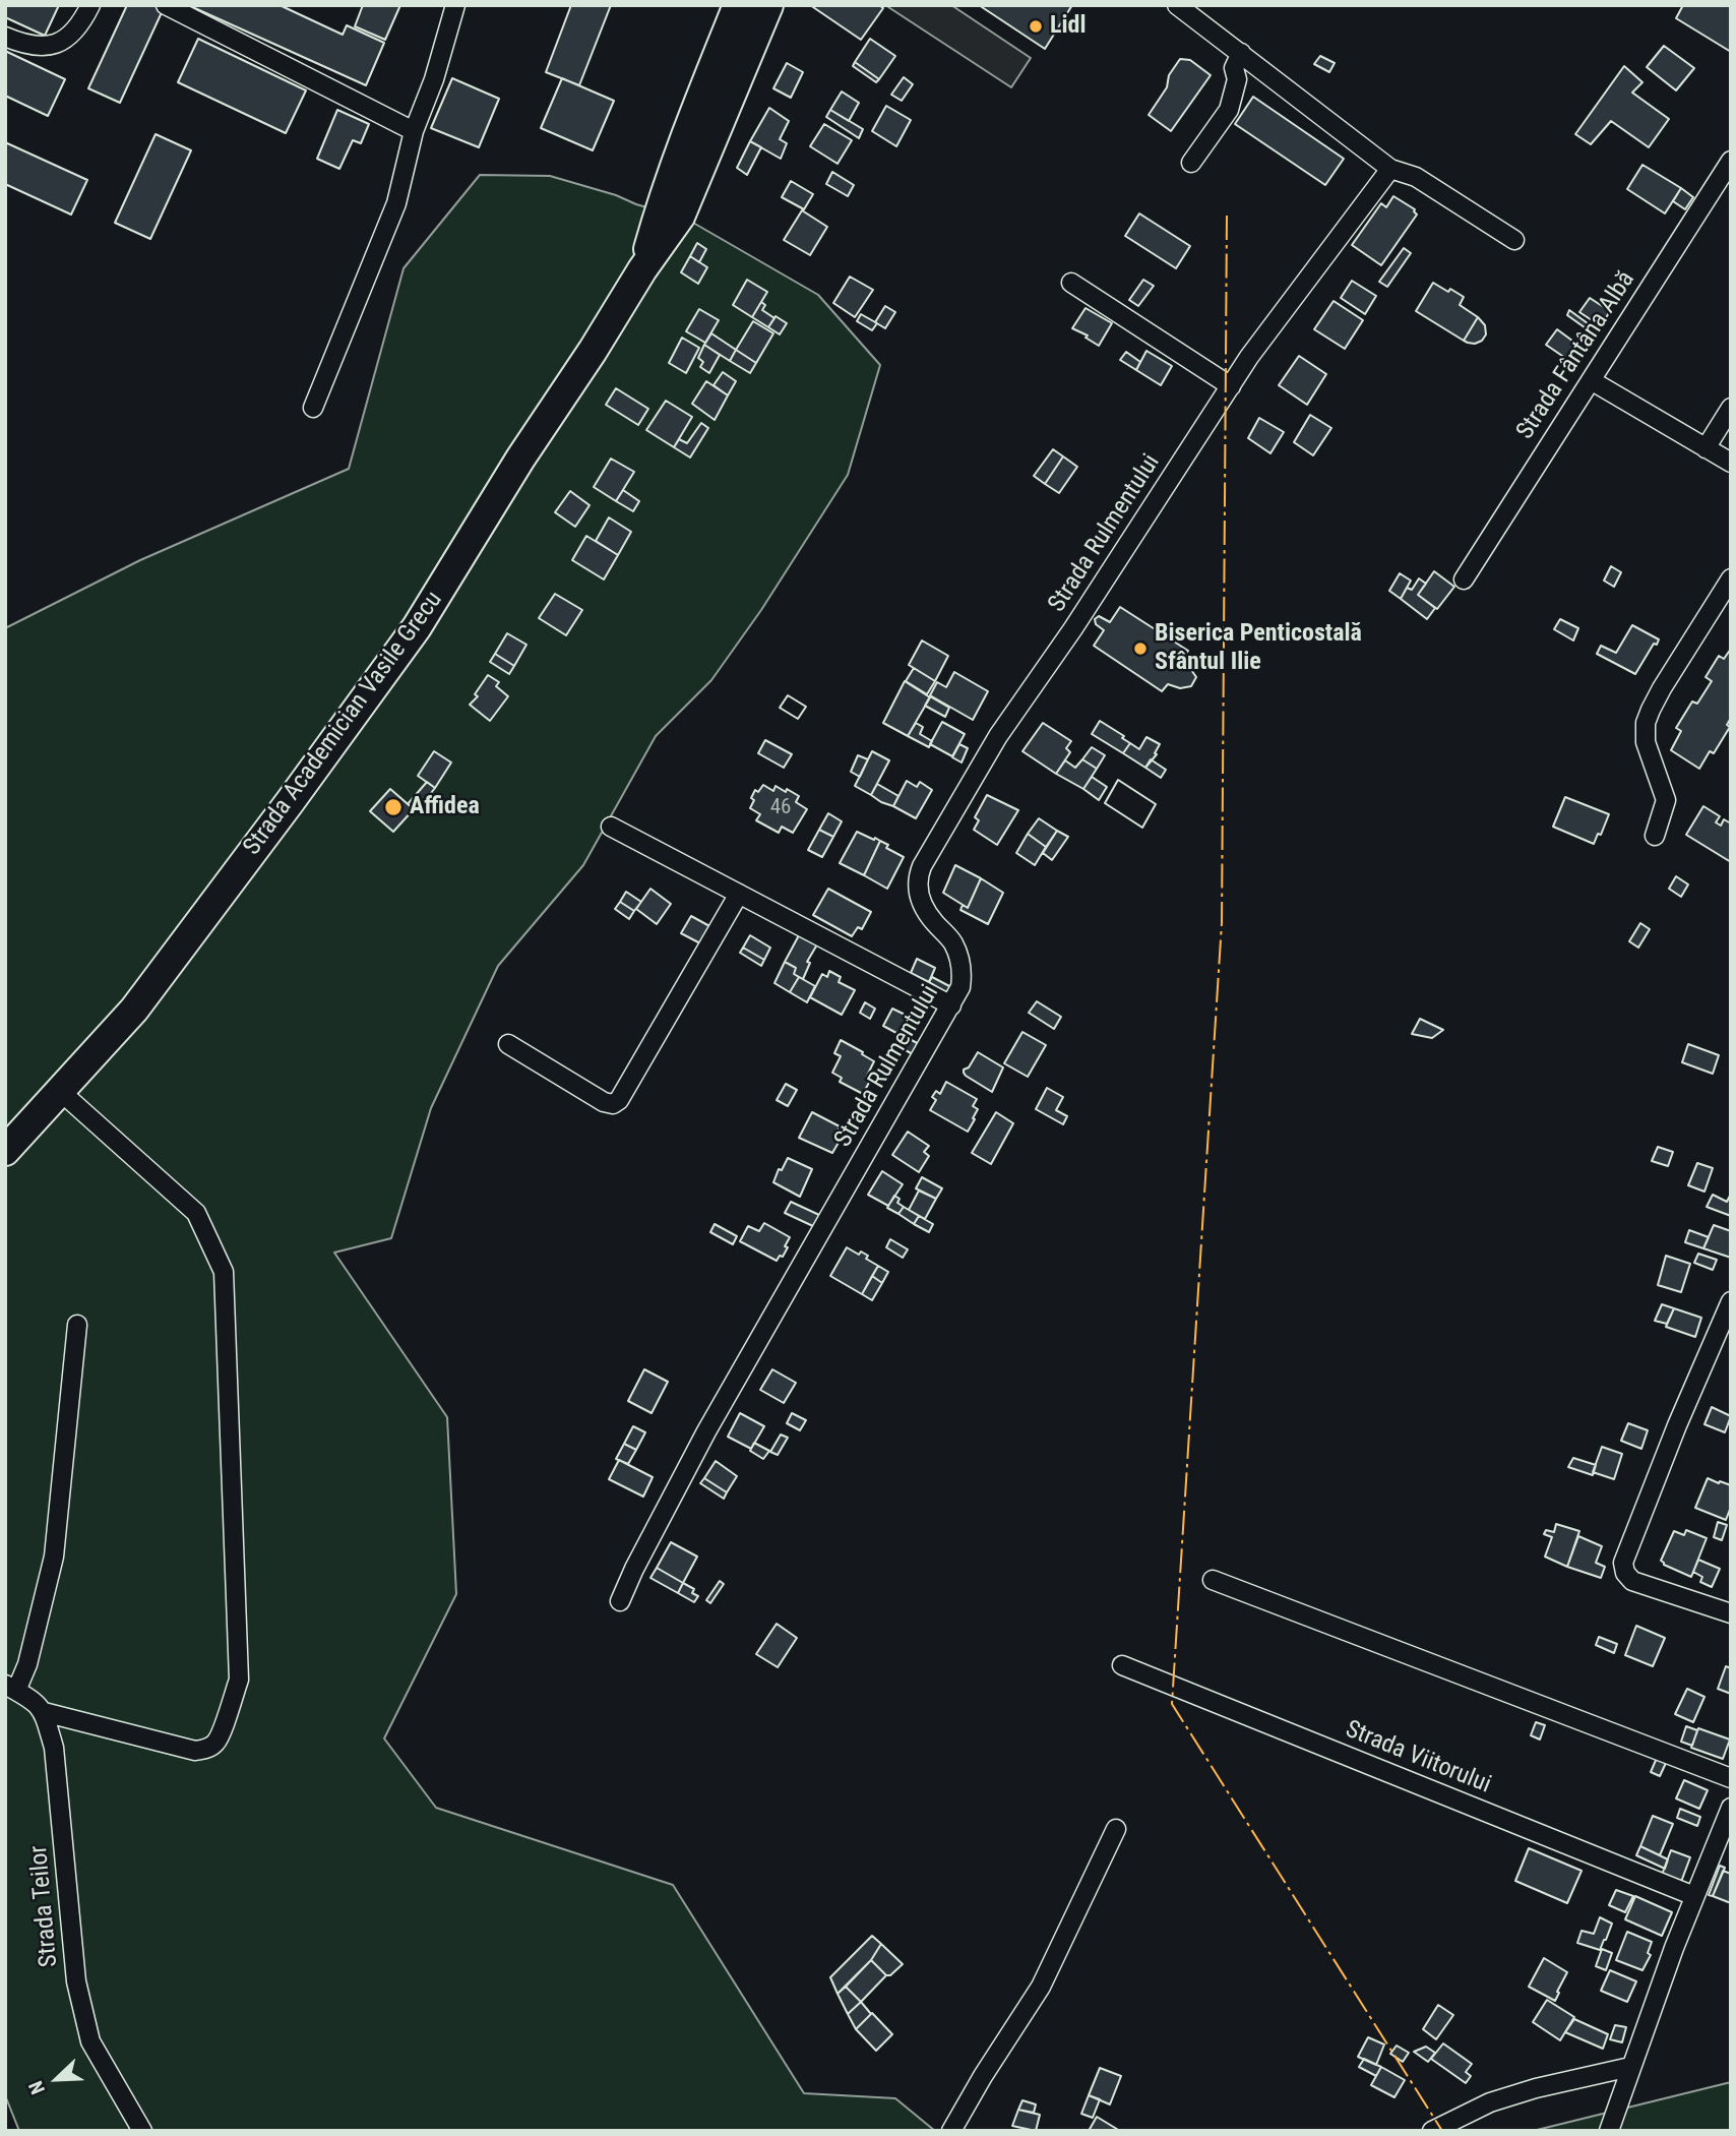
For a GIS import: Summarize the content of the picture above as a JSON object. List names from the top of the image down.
{
  "streets": {
    "main road": ["Strada Academician Vasile Grecu"],
    "street": [
      "Strada Fântâna Albă",
      "Strada Rulmentului",
      "Strada Viitorului",
      "Strada Teilor"
    ]
  },
  "places": ["Lidl", "Biserica Penticostală Sfântul Ilie", "Affidea"],
  "house_numbers": ["46"],
  "north": "bottom left"
}
